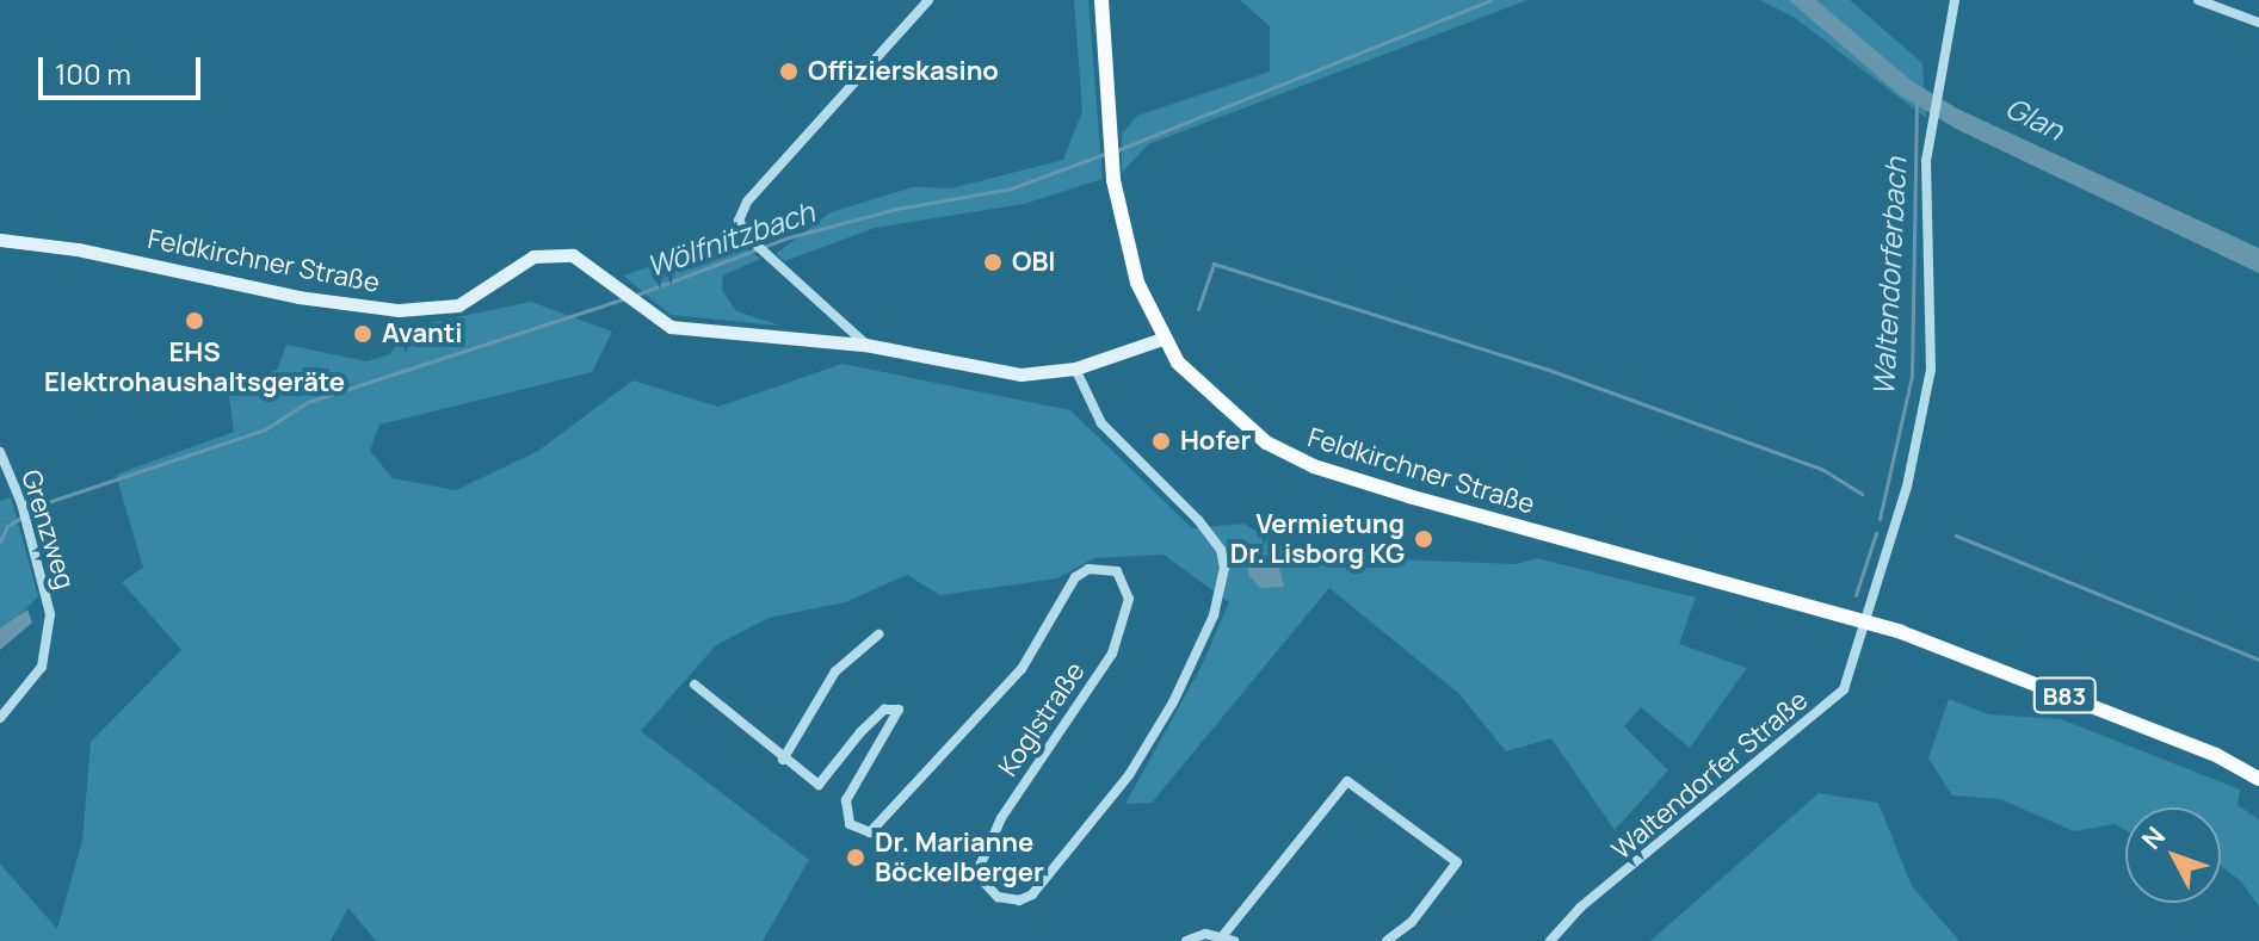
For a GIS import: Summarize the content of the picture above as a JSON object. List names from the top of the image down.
{
  "streets": {
    "main road": ["Feldkirchner Straße", "B83"],
    "street": ["Grenzweg", "Koglstraße", "Waltendorfer Straße"]
  },
  "crossings": [
    ["Feldkirchner Straße", "B83"],
    ["Feldkirchner Straße", "Koglstraße"],
    ["Feldkirchner Straße", "Waltendorfer Straße"]
  ],
  "water": ["Glan", "Wölfnitzbach", "Waltendorferbach"],
  "places": [
    "Offizierskasino",
    "OBI",
    "EHS Elektrohaushaltsgeräte",
    "Avanti",
    "Hofer",
    "Vermietung Dr. Lisborg KG",
    "Dr. Marianne Böckelberger"
  ],
  "scale_bar": "100 m",
  "north": "top left"
}
